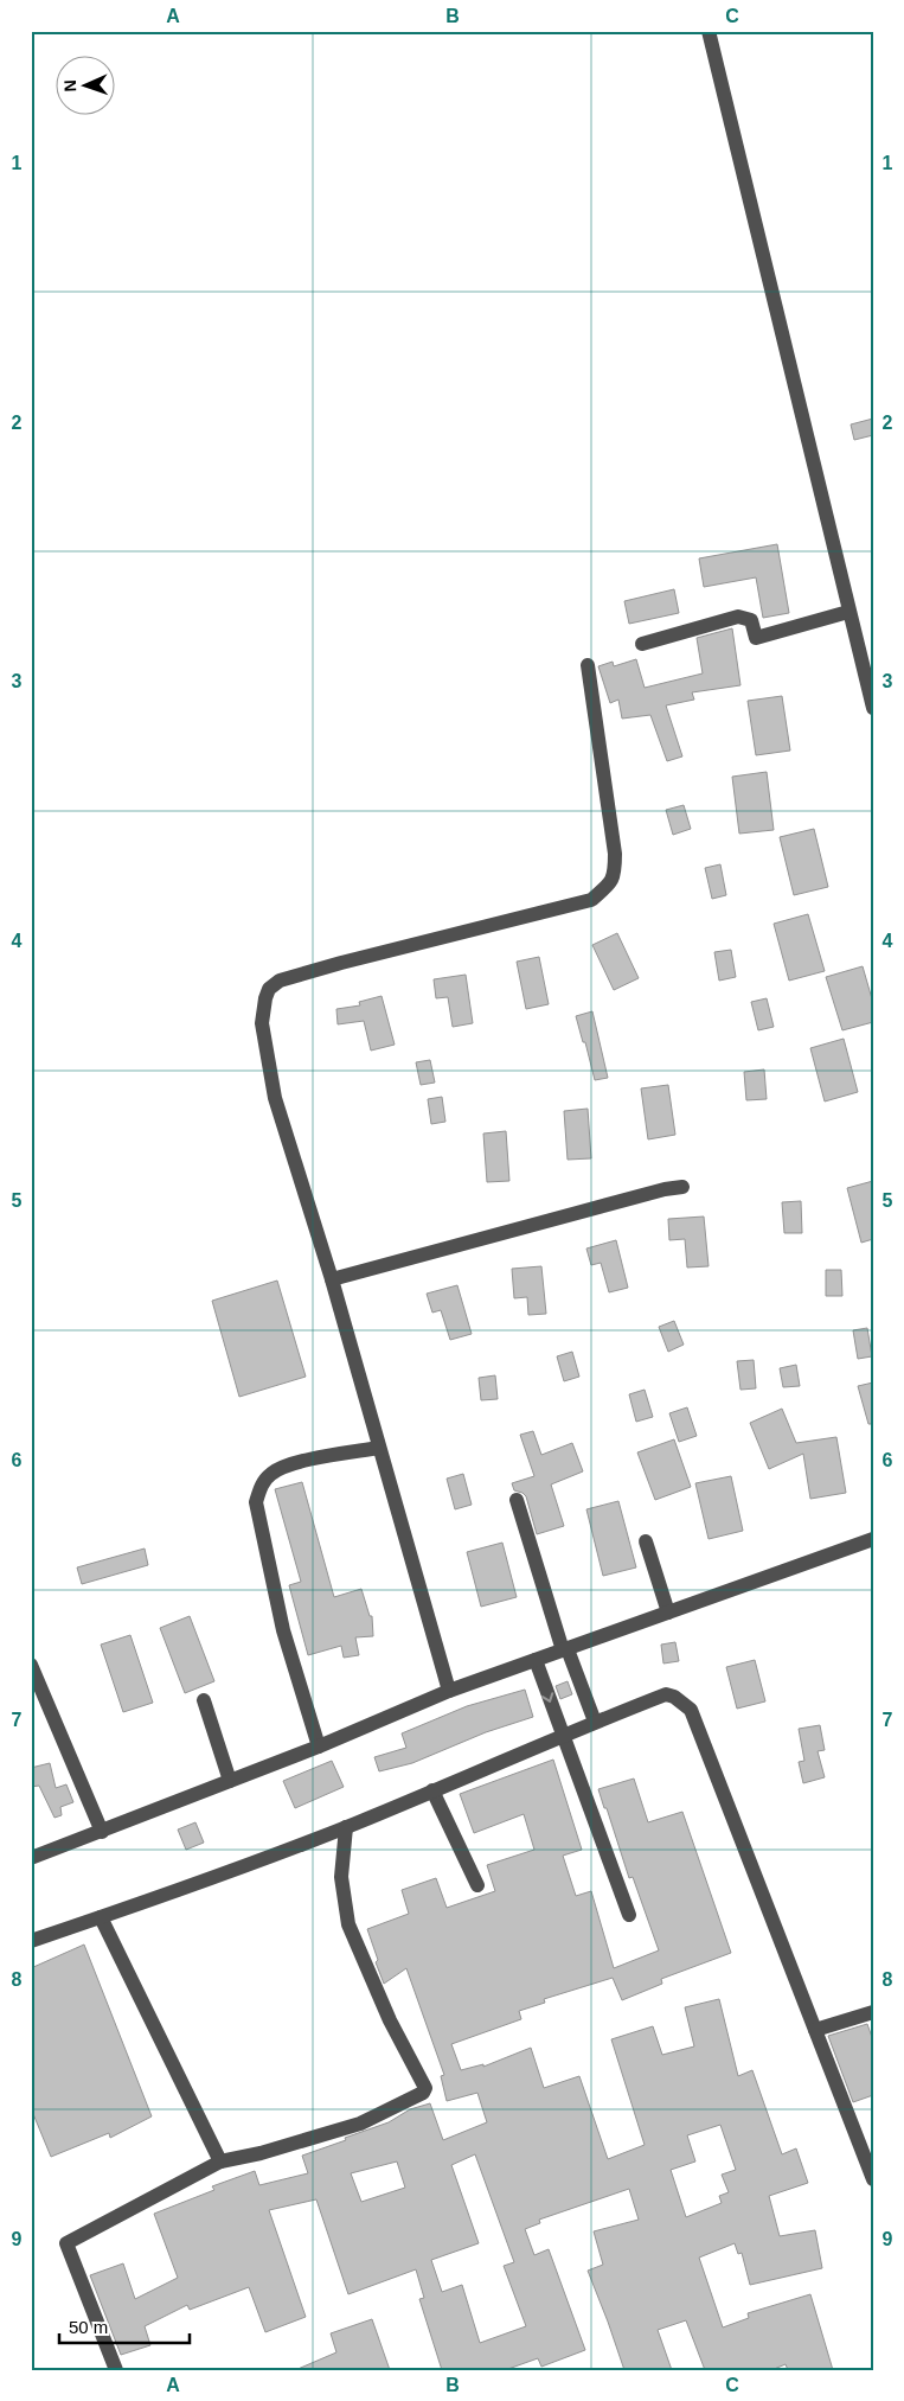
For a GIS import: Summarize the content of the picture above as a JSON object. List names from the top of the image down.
{
  "scale_bar": "50 m",
  "north": "left",
  "grid": {
    "columns": ["A", "B", "C"],
    "rows": [
      "1",
      "2",
      "3",
      "4",
      "5",
      "6",
      "7",
      "8",
      "9"
    ]
  }
}
